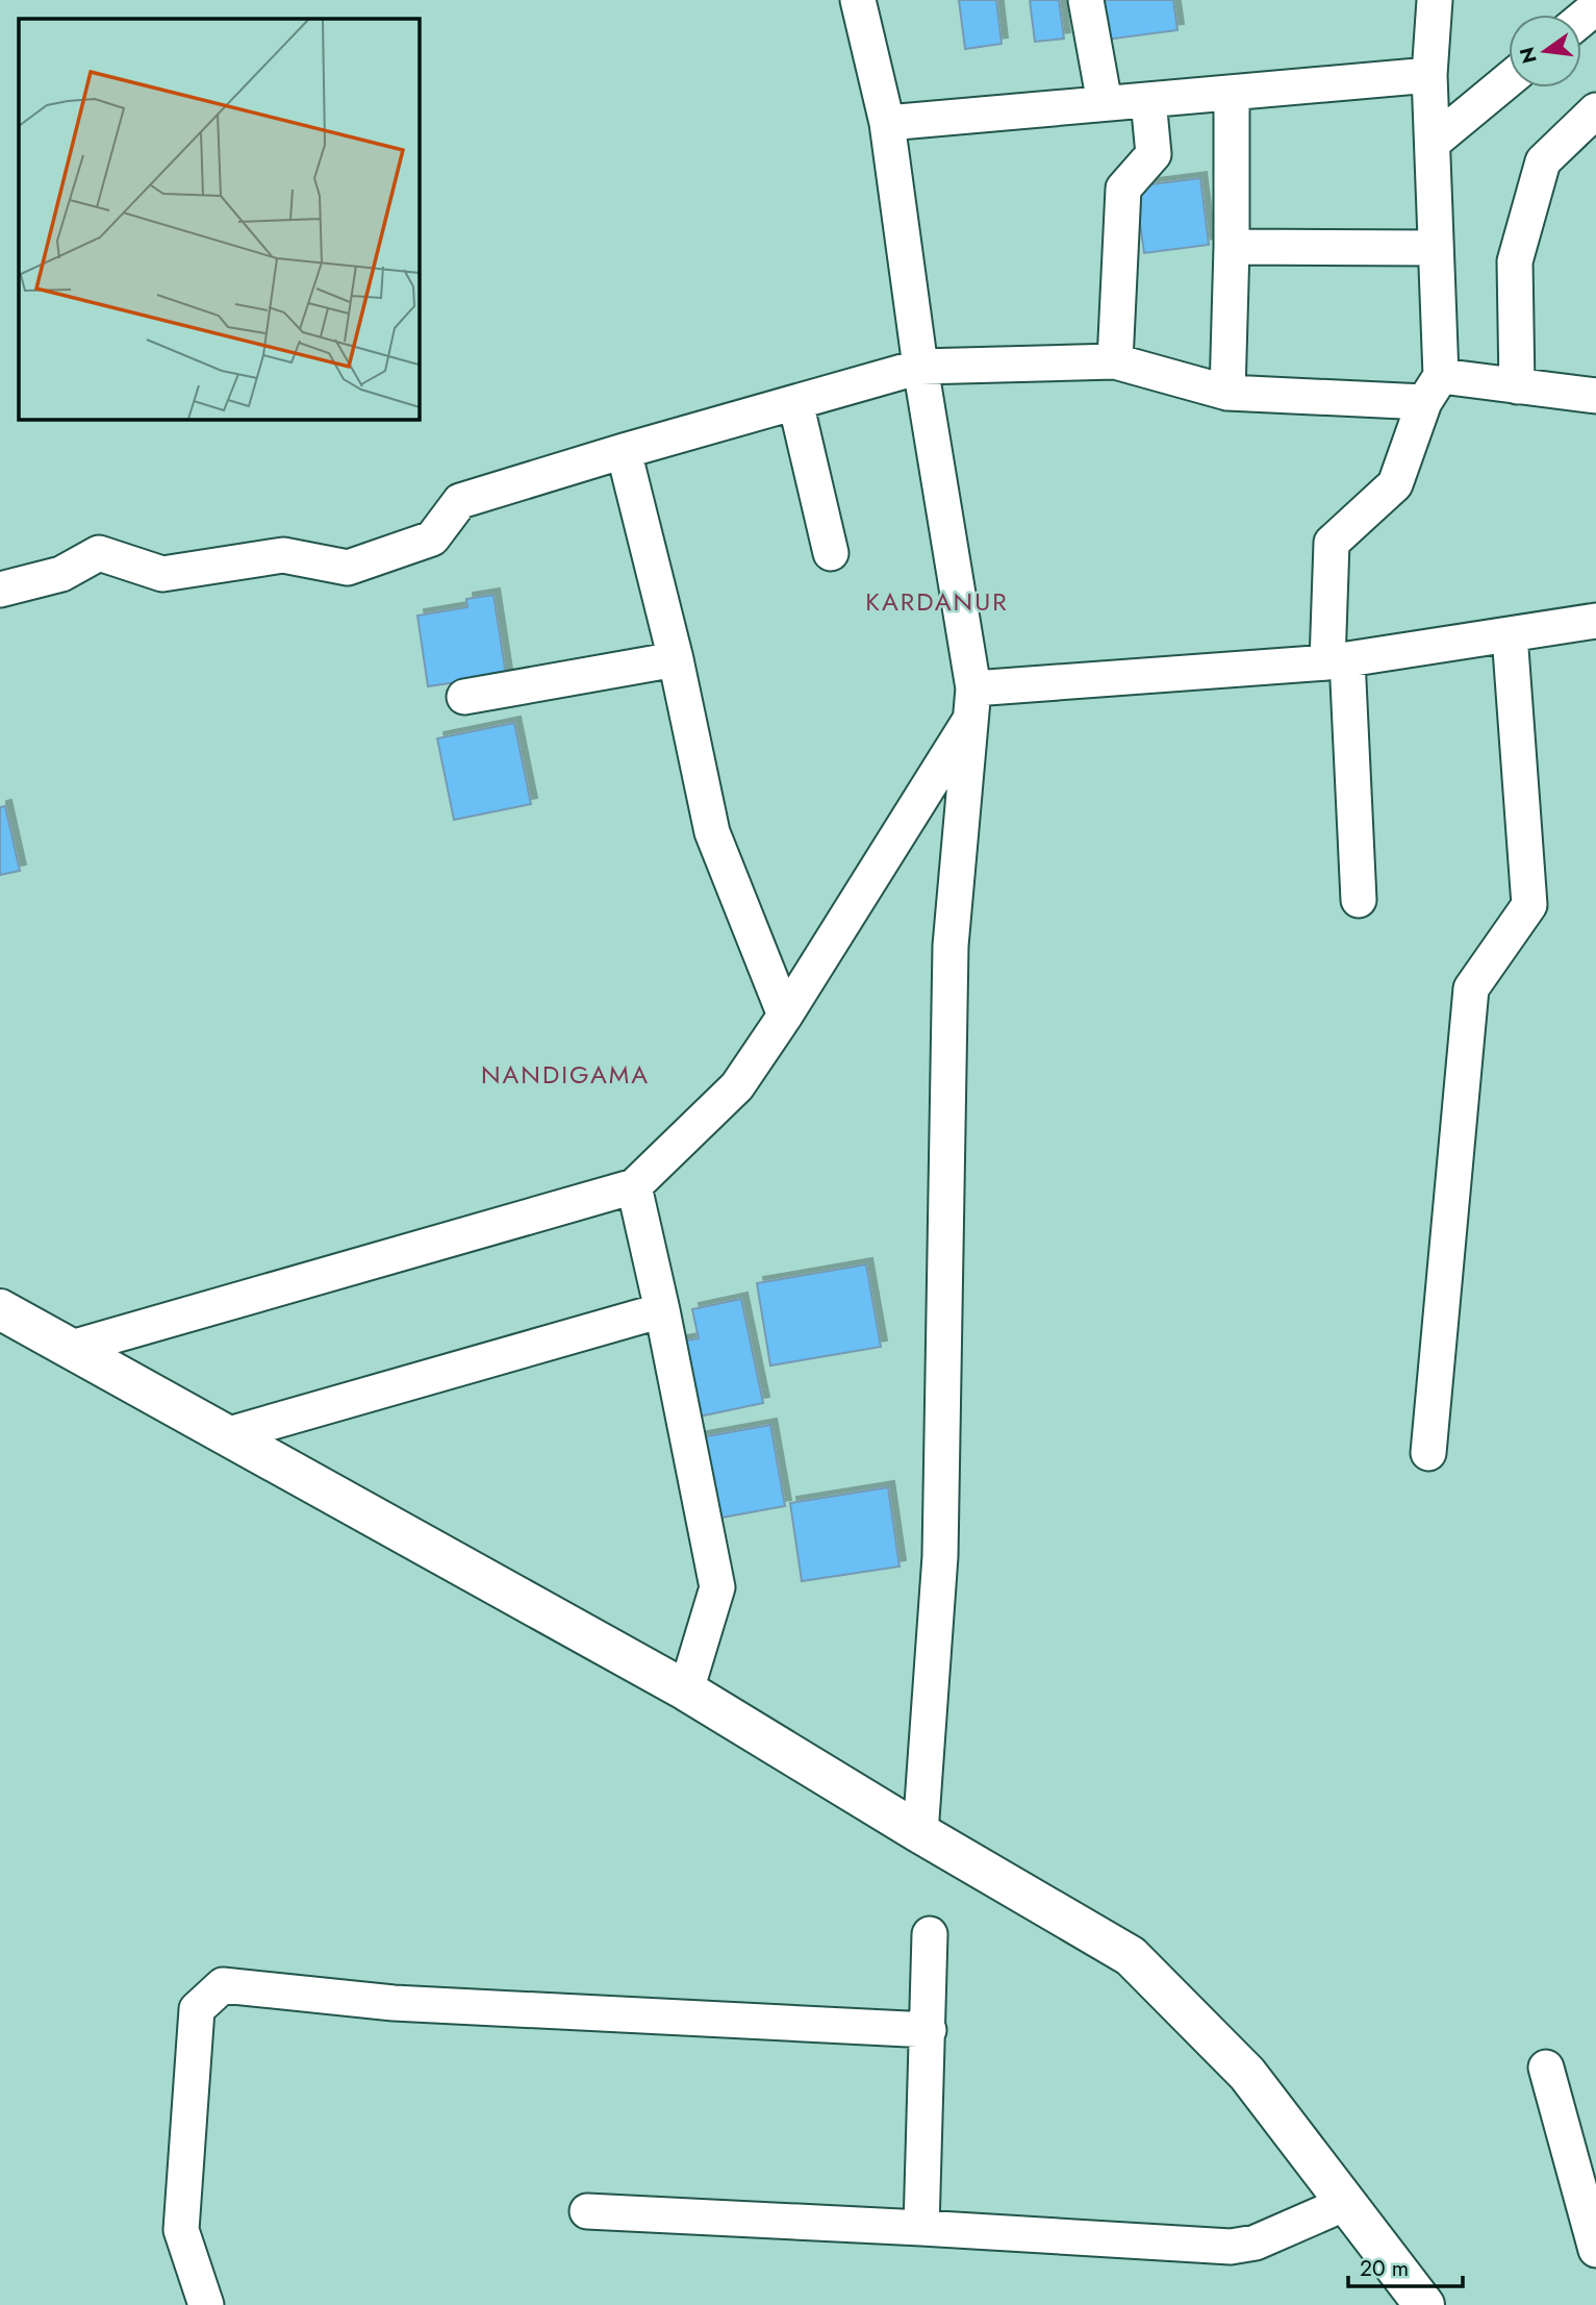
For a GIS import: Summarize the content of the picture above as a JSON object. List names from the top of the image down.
{
  "districts": ["KARDANUR", "NANDIGAMA"],
  "scale_bar": "20 m",
  "north": "left"
}
